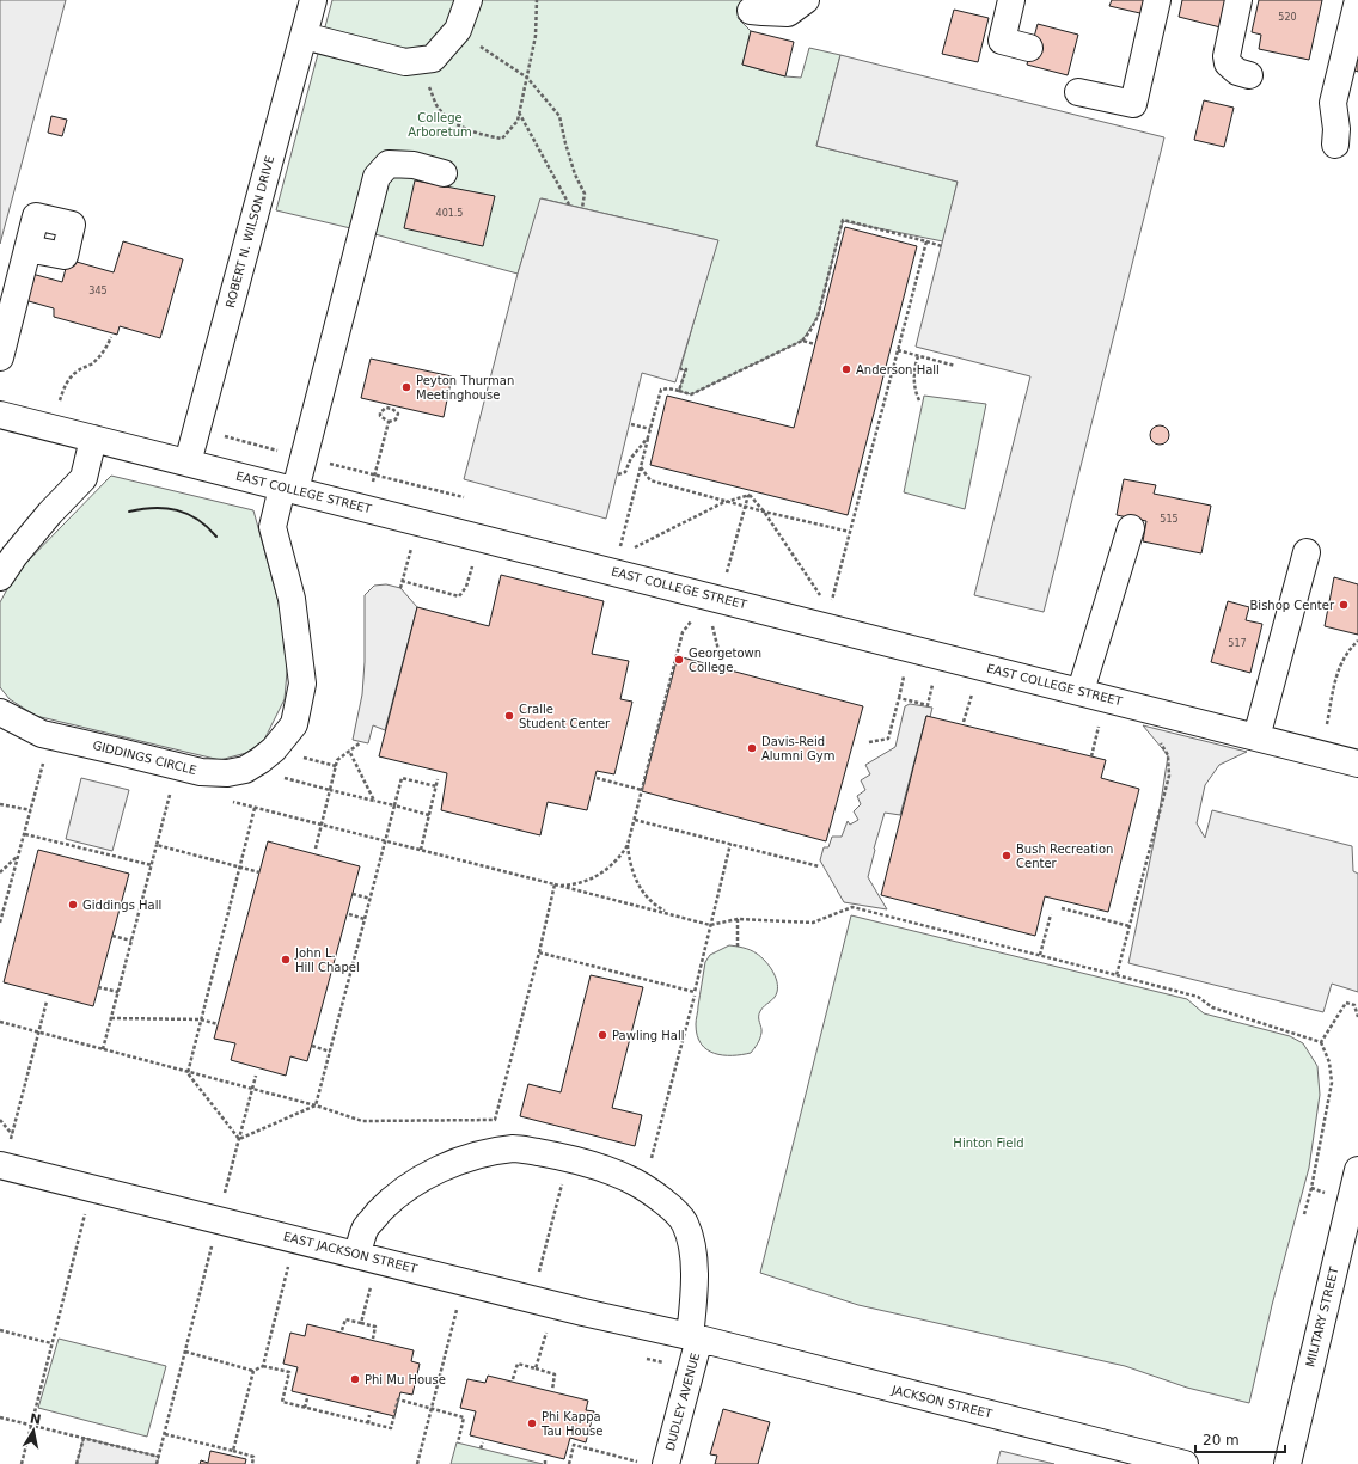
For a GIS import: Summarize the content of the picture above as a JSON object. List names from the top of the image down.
{
  "streets": {
    "street": [
      "ROBERT N. WILSON DRIVE",
      "EAST COLLEGE STREET",
      "GIDDINGS CIRCLE",
      "EAST JACKSON STREET",
      "MILITARY STREET",
      "DUDLEY AVENUE",
      "JACKSON STREET"
    ]
  },
  "crossings": [
    ["ROBERT N. WILSON DRIVE", "EAST COLLEGE STREET"],
    ["EAST COLLEGE STREET", "GIDDINGS CIRCLE"],
    ["EAST JACKSON STREET", "DUDLEY AVENUE"],
    ["EAST JACKSON STREET", "JACKSON STREET"],
    ["DUDLEY AVENUE", "JACKSON STREET"]
  ],
  "parks": ["College Arboretum", "Hinton Field"],
  "places": [
    "Anderson Hall",
    "Peyton Thurman Meetinghouse",
    "Bishop Center",
    "Georgetown College",
    "Cralle Student Center",
    "Davis-Reid Alumni Gym",
    "Bush Recreation Center",
    "Giddings Hall",
    "John L. Hill Chapel",
    "Pawling Hall",
    "Phi Mu House",
    "Phi Kappa Tau House"
  ],
  "house_numbers": [
    "520",
    "401.5",
    "345",
    "515",
    "517"
  ],
  "scale_bar": "20 m",
  "north": "top"
}
